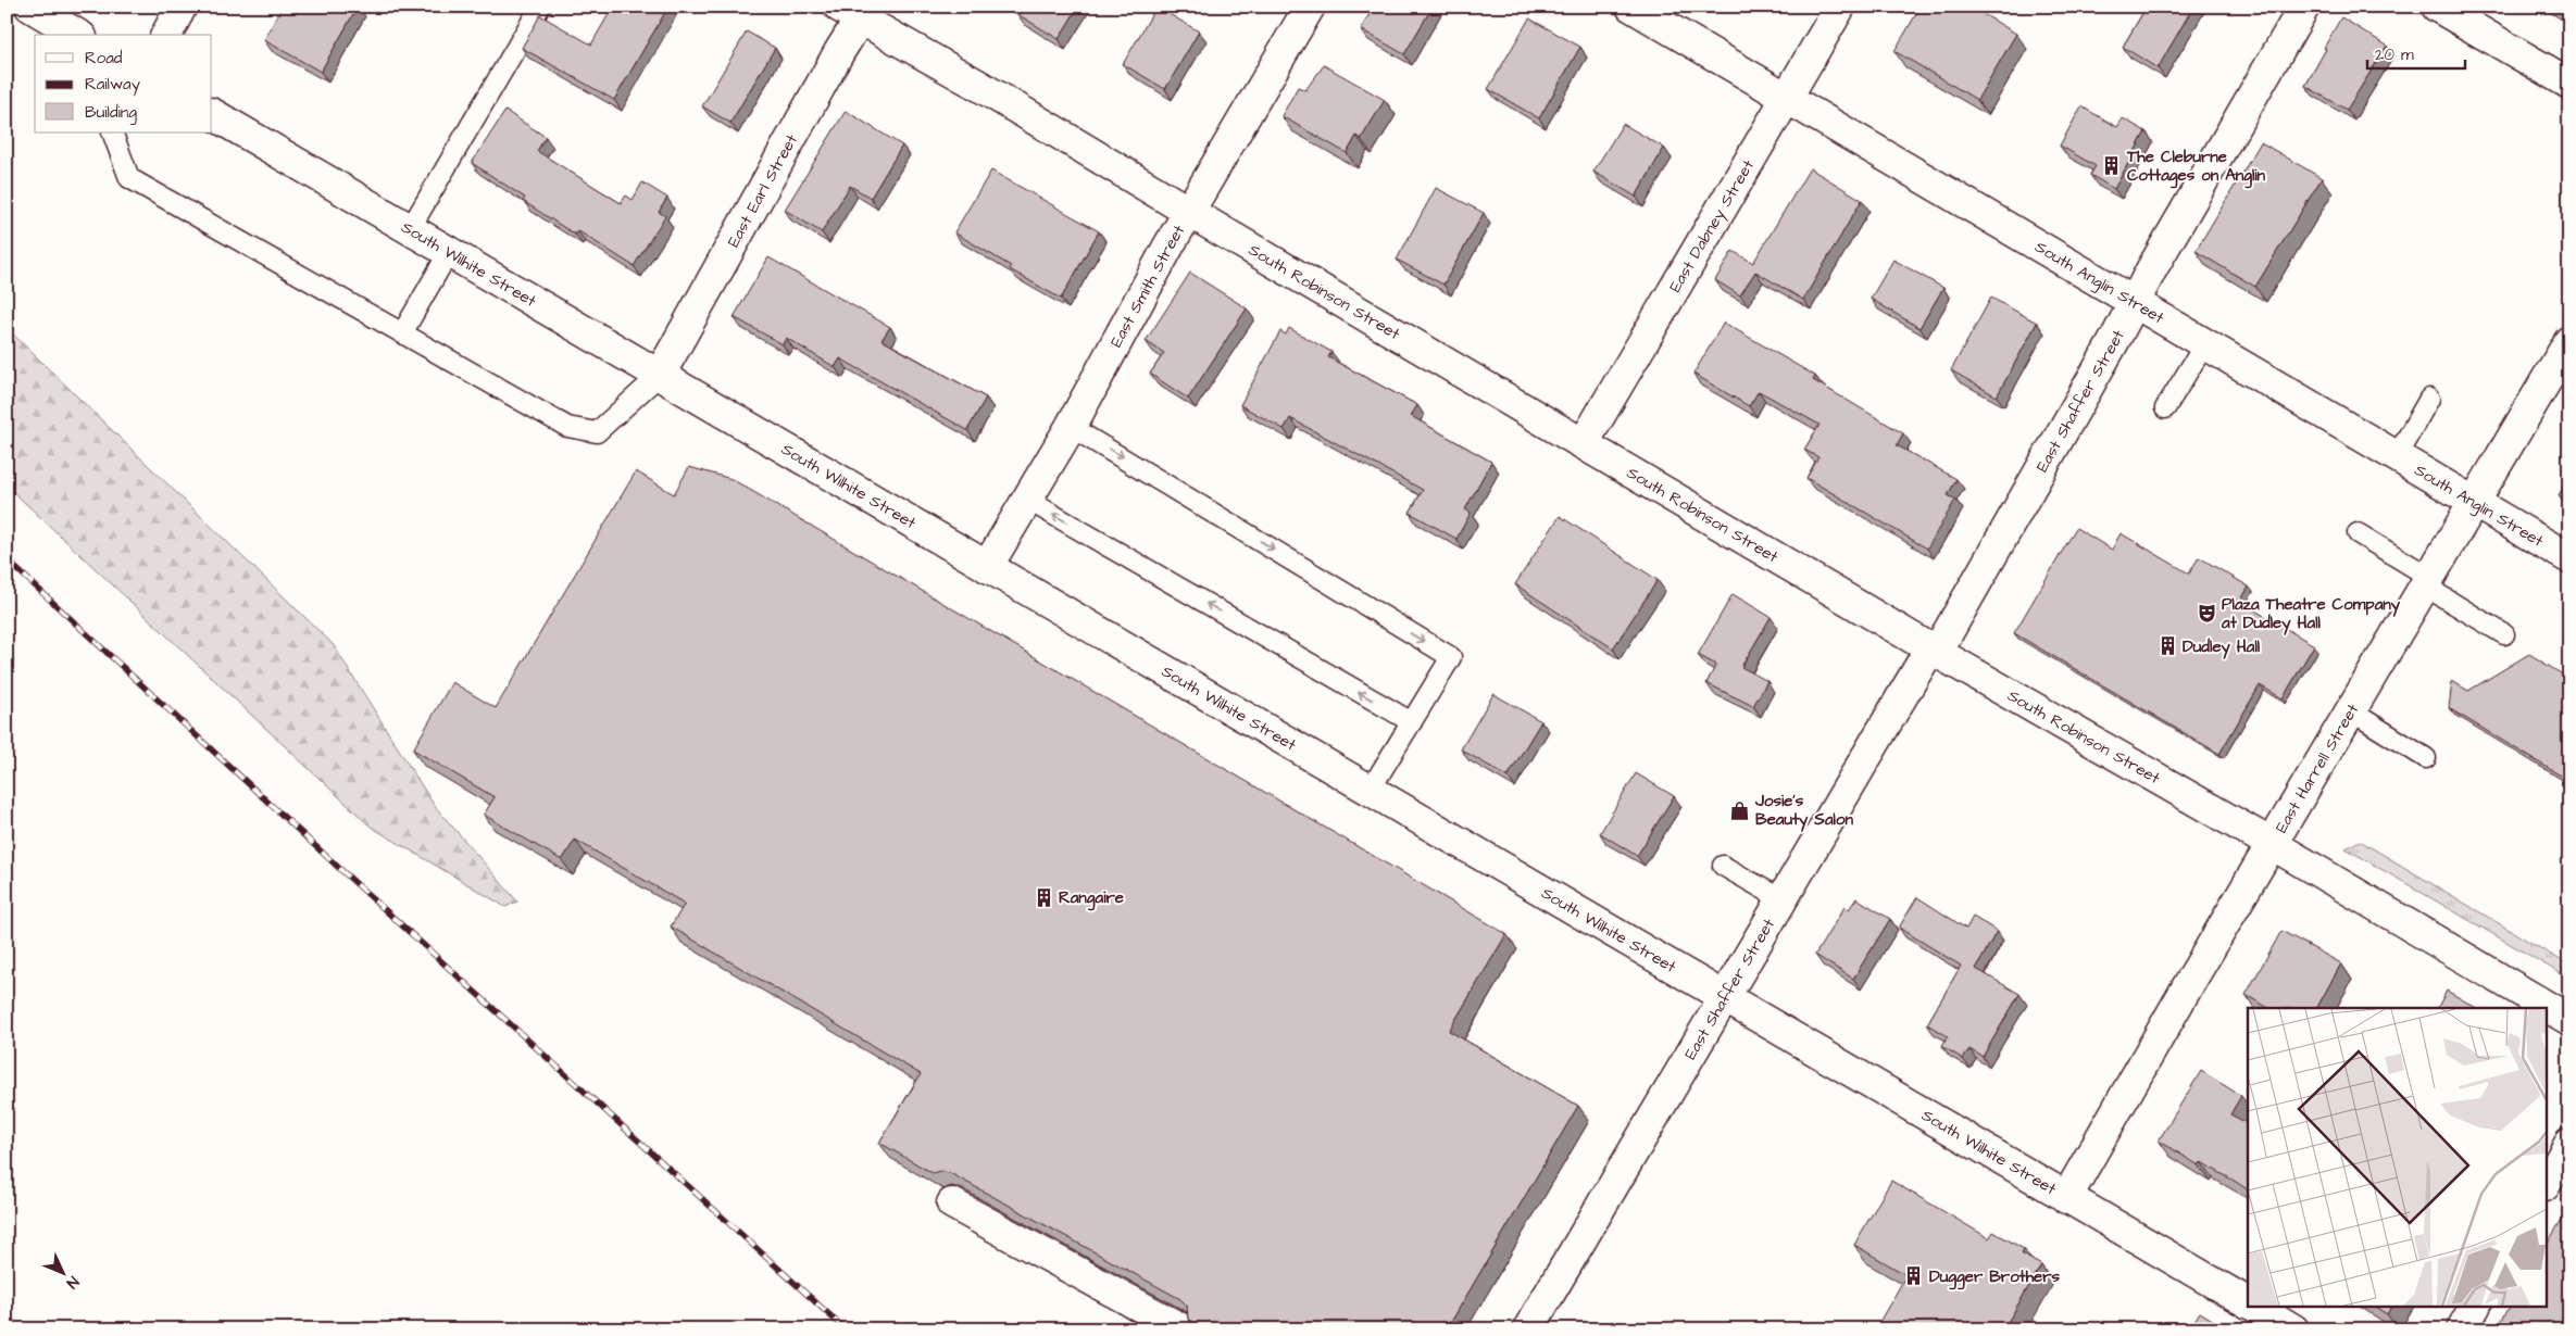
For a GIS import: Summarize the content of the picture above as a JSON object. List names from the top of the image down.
{
  "streets": {
    "street": [
      "East Earl Street",
      "East Dabney Street",
      "South Wilhite Street",
      "South Anglin Street",
      "East Smith Street",
      "South Robinson Street",
      "East Shaffer Street",
      "East Harrell Street"
    ]
  },
  "crossings": [
    ["East Earl Street", "South Wilhite Street"],
    ["East Earl Street", "South Robinson Street"],
    ["East Dabney Street", "South Anglin Street"],
    ["East Dabney Street", "South Robinson Street"],
    ["South Wilhite Street", "East Smith Street"],
    ["South Wilhite Street", "East Shaffer Street"],
    ["South Wilhite Street", "East Harrell Street"],
    ["South Anglin Street", "East Shaffer Street"],
    ["South Anglin Street", "East Harrell Street"],
    ["East Smith Street", "South Robinson Street"],
    ["South Robinson Street", "East Shaffer Street"],
    ["South Robinson Street", "East Harrell Street"]
  ],
  "places": {
    "building": [
      "The Cleburne Cottages on Anglin",
      "Dudley Hall",
      "Rangaire",
      "Dugger Brothers"
    ],
    "theatre": ["Plaza Theatre Company at Dudley Hall"],
    "shop": ["Josie's Beauty Salon"]
  },
  "legend": ["Road", "Railway", "Building"],
  "scale_bar": "20 m",
  "north": "bottom right"
}
